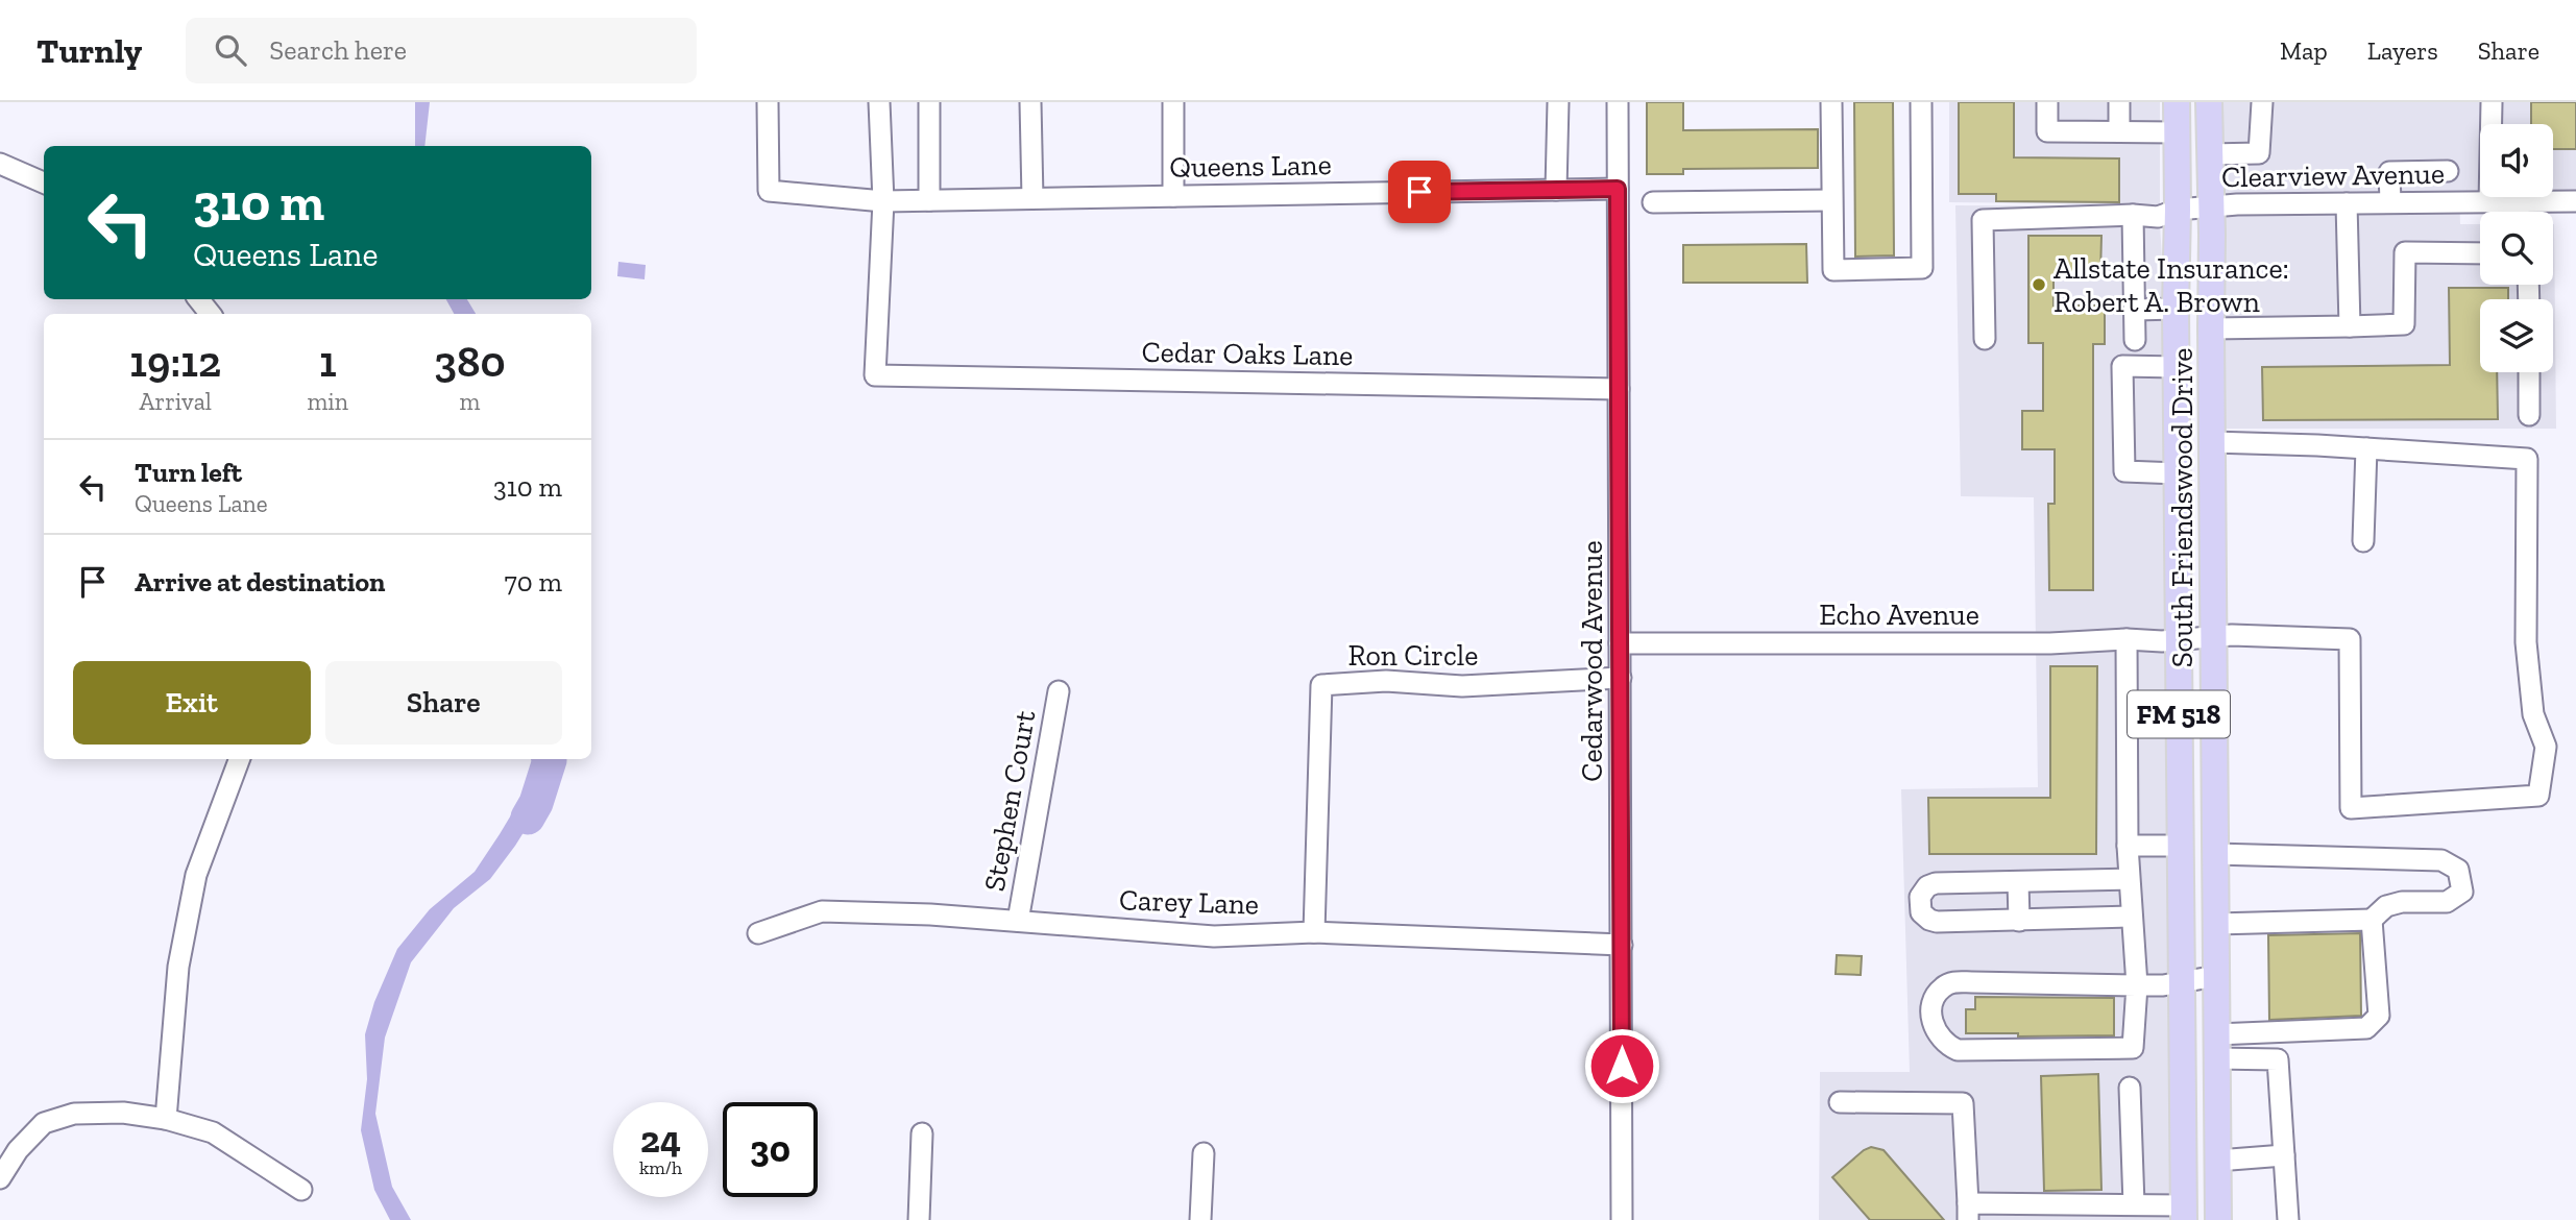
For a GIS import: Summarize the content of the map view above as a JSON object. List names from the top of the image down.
{
  "streets": {
    "main road": ["South Friendswood Drive", "FM 518"],
    "street": [
      "Queens Lane",
      "Clearview Avenue",
      "Cedar Oaks Lane",
      "Echo Avenue",
      "Ron Circle",
      "Cedarwood Avenue",
      "Stephen Court",
      "Carey Lane"
    ]
  },
  "crossings": [
    ["Queens Lane", "Cedar Oaks Lane"],
    ["Queens Lane", "Cedarwood Avenue"],
    ["Clearview Avenue", "South Friendswood Drive"],
    ["Cedar Oaks Lane", "Cedarwood Avenue"],
    ["South Friendswood Drive", "Echo Avenue"],
    ["Echo Avenue", "Cedarwood Avenue"],
    ["Ron Circle", "Cedarwood Avenue"],
    ["Ron Circle", "Carey Lane"],
    ["Cedarwood Avenue", "Carey Lane"],
    ["Stephen Court", "Carey Lane"]
  ],
  "places": ["Allstate Insurance: Robert A. Brown"],
  "page": {
    "header": "Turnly",
    "search": "Search here",
    "nav": ["Map", "Layers", "Share"],
    "turn": ["310 m", "Queens Lane"],
    "eta": [
      "19:12",
      "Arrival",
      "1",
      "min",
      "380",
      "m"
    ],
    "list": [
      {
        "name": "Turn left",
        "note": "Queens Lane",
        "value": "310 m"
      },
      {
        "name": "Arrive at destination",
        "value": "70 m"
      }
    ],
    "buttons": ["Exit", "Share"],
    "speed": "24 km/h",
    "limit": "30"
  }
}
